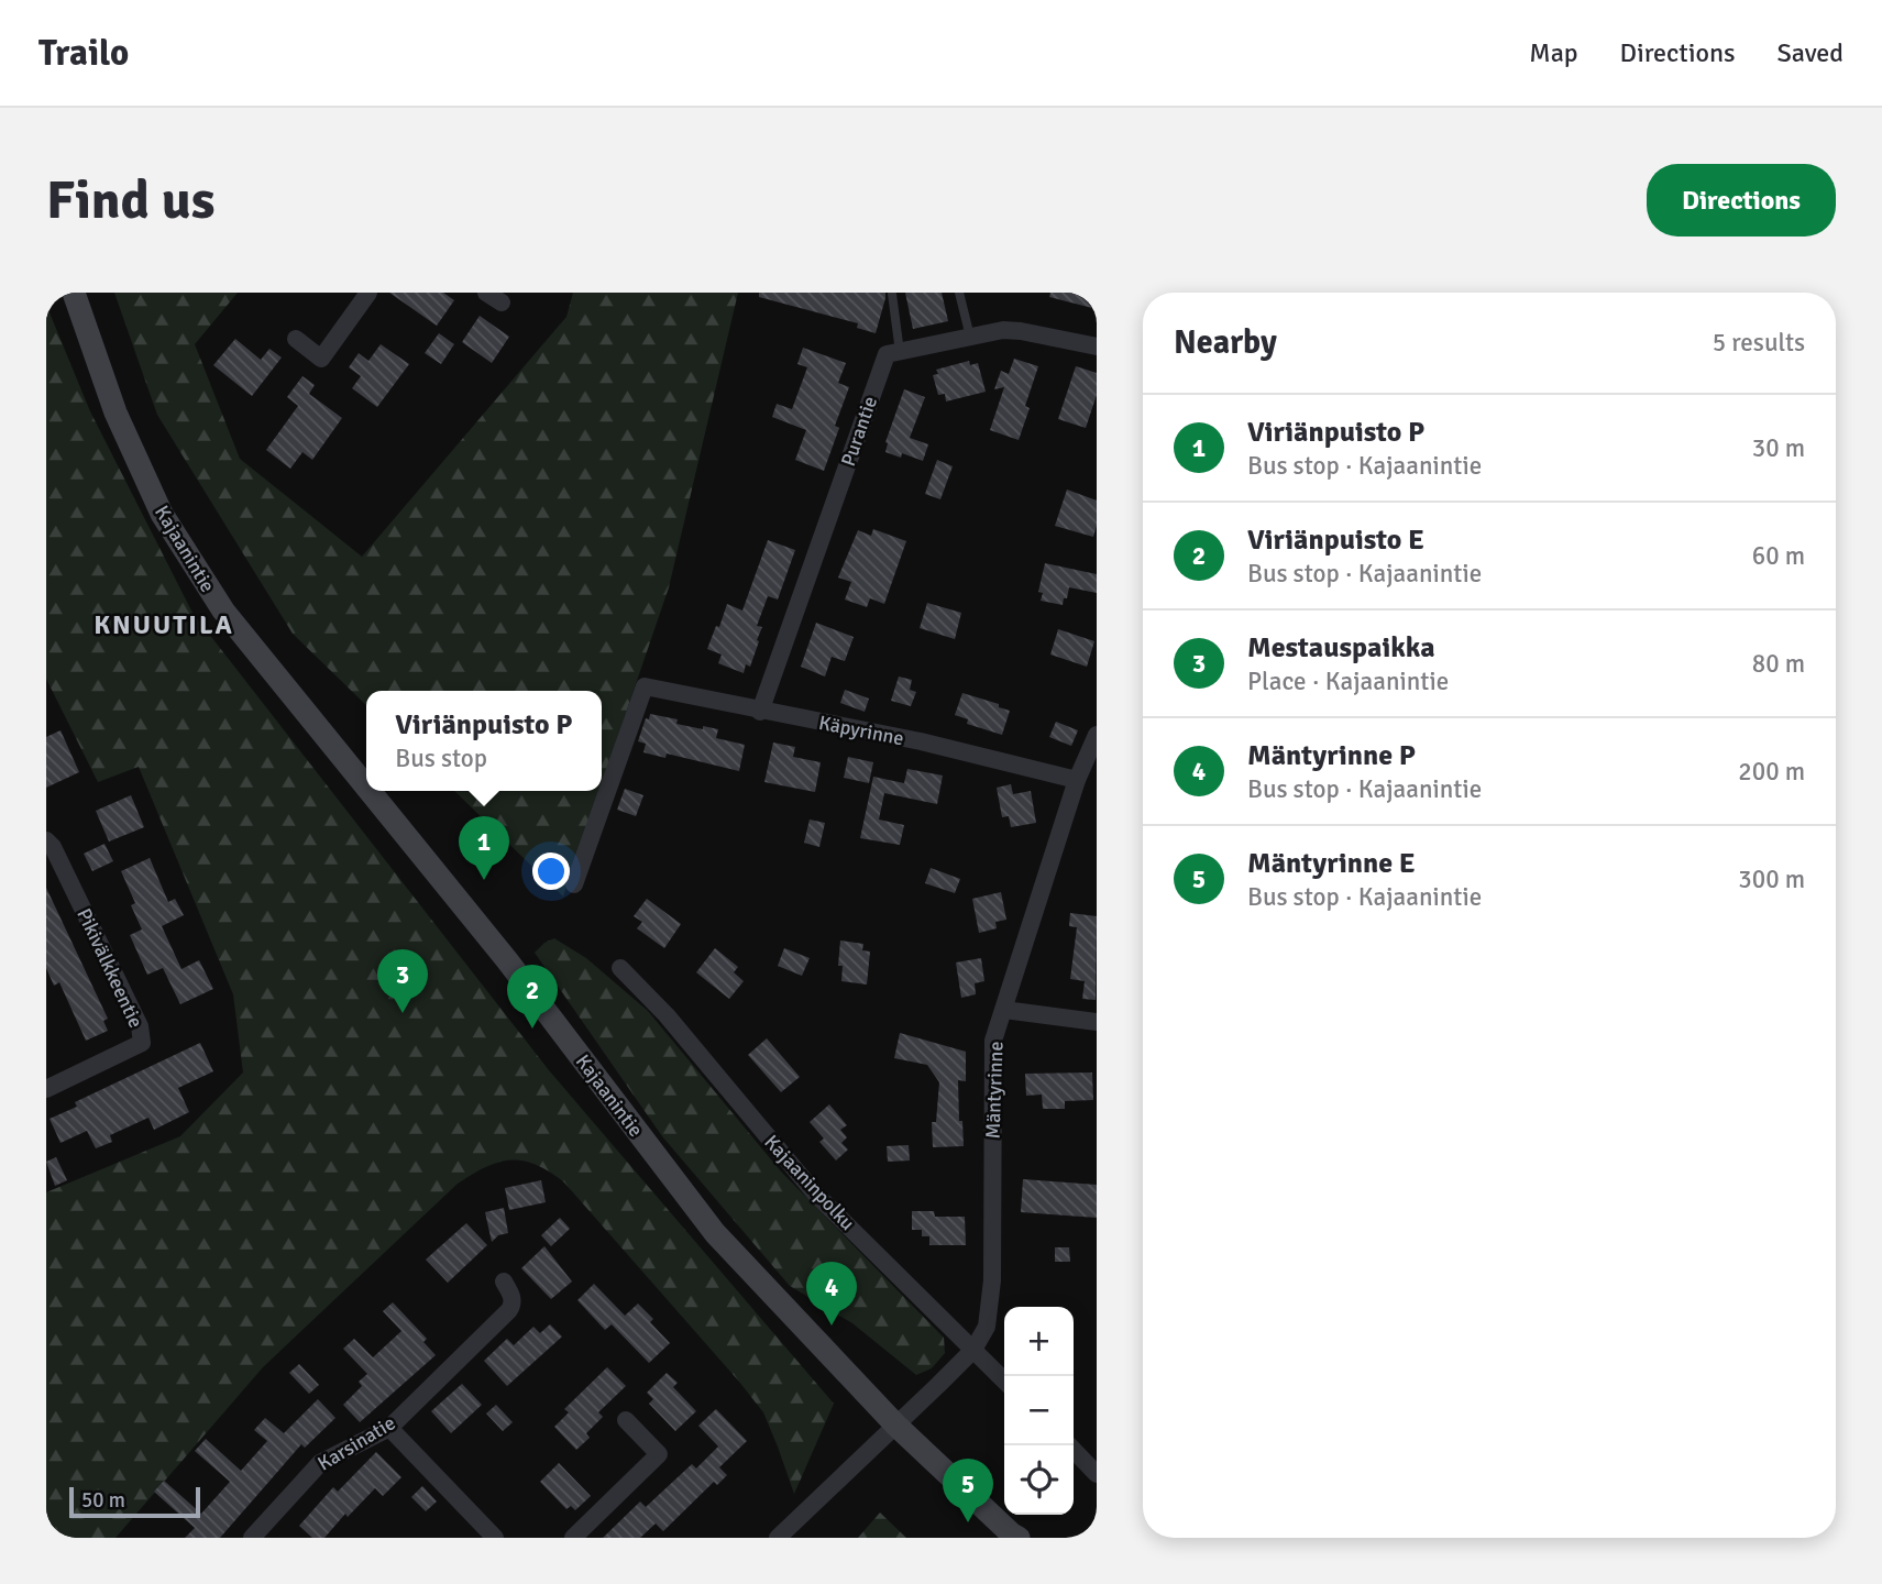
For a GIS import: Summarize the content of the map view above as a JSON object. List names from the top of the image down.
{
  "streets": {
    "main road": ["Kajaanintie"],
    "street": [
      "Purantie",
      "Käpyrinne",
      "Pikivälkkeentie",
      "Mäntyrinne",
      "Kajaaninpolku",
      "Karsinatie"
    ]
  },
  "crossings": [
    ["Purantie", "Käpyrinne"],
    ["Kajaanintie", "Mäntyrinne"],
    ["Käpyrinne", "Mäntyrinne"],
    ["Mäntyrinne", "Kajaaninpolku"]
  ],
  "districts": ["KNUUTILA"],
  "scale_bar": "50 m",
  "page": {
    "header": "Trailo",
    "nav": ["Map", "Directions", "Saved"],
    "buttons": "Directions",
    "title": "Find us",
    "heading": ["Nearby", "5 results"],
    "list": [
      {
        "mark": "1",
        "name": "Viriänpuisto P",
        "note": "Bus stop · Kajaanintie",
        "value": "30 m"
      },
      {
        "mark": "2",
        "name": "Viriänpuisto E",
        "note": "Bus stop · Kajaanintie",
        "value": "60 m"
      },
      {
        "mark": "3",
        "name": "Mestauspaikka",
        "note": "Place · Kajaanintie",
        "value": "80 m"
      },
      {
        "mark": "4",
        "name": "Mäntyrinne P",
        "note": "Bus stop · Kajaanintie",
        "value": "200 m"
      },
      {
        "mark": "5",
        "name": "Mäntyrinne E",
        "note": "Bus stop · Kajaanintie",
        "value": "300 m"
      }
    ],
    "popup": ["Viriänpuisto P", "Bus stop"],
    "pins": [
      "1",
      "3",
      "2",
      "4",
      "5"
    ],
    "map_buttons": ["+", "−"],
    "scale": "50 m"
  }
}
